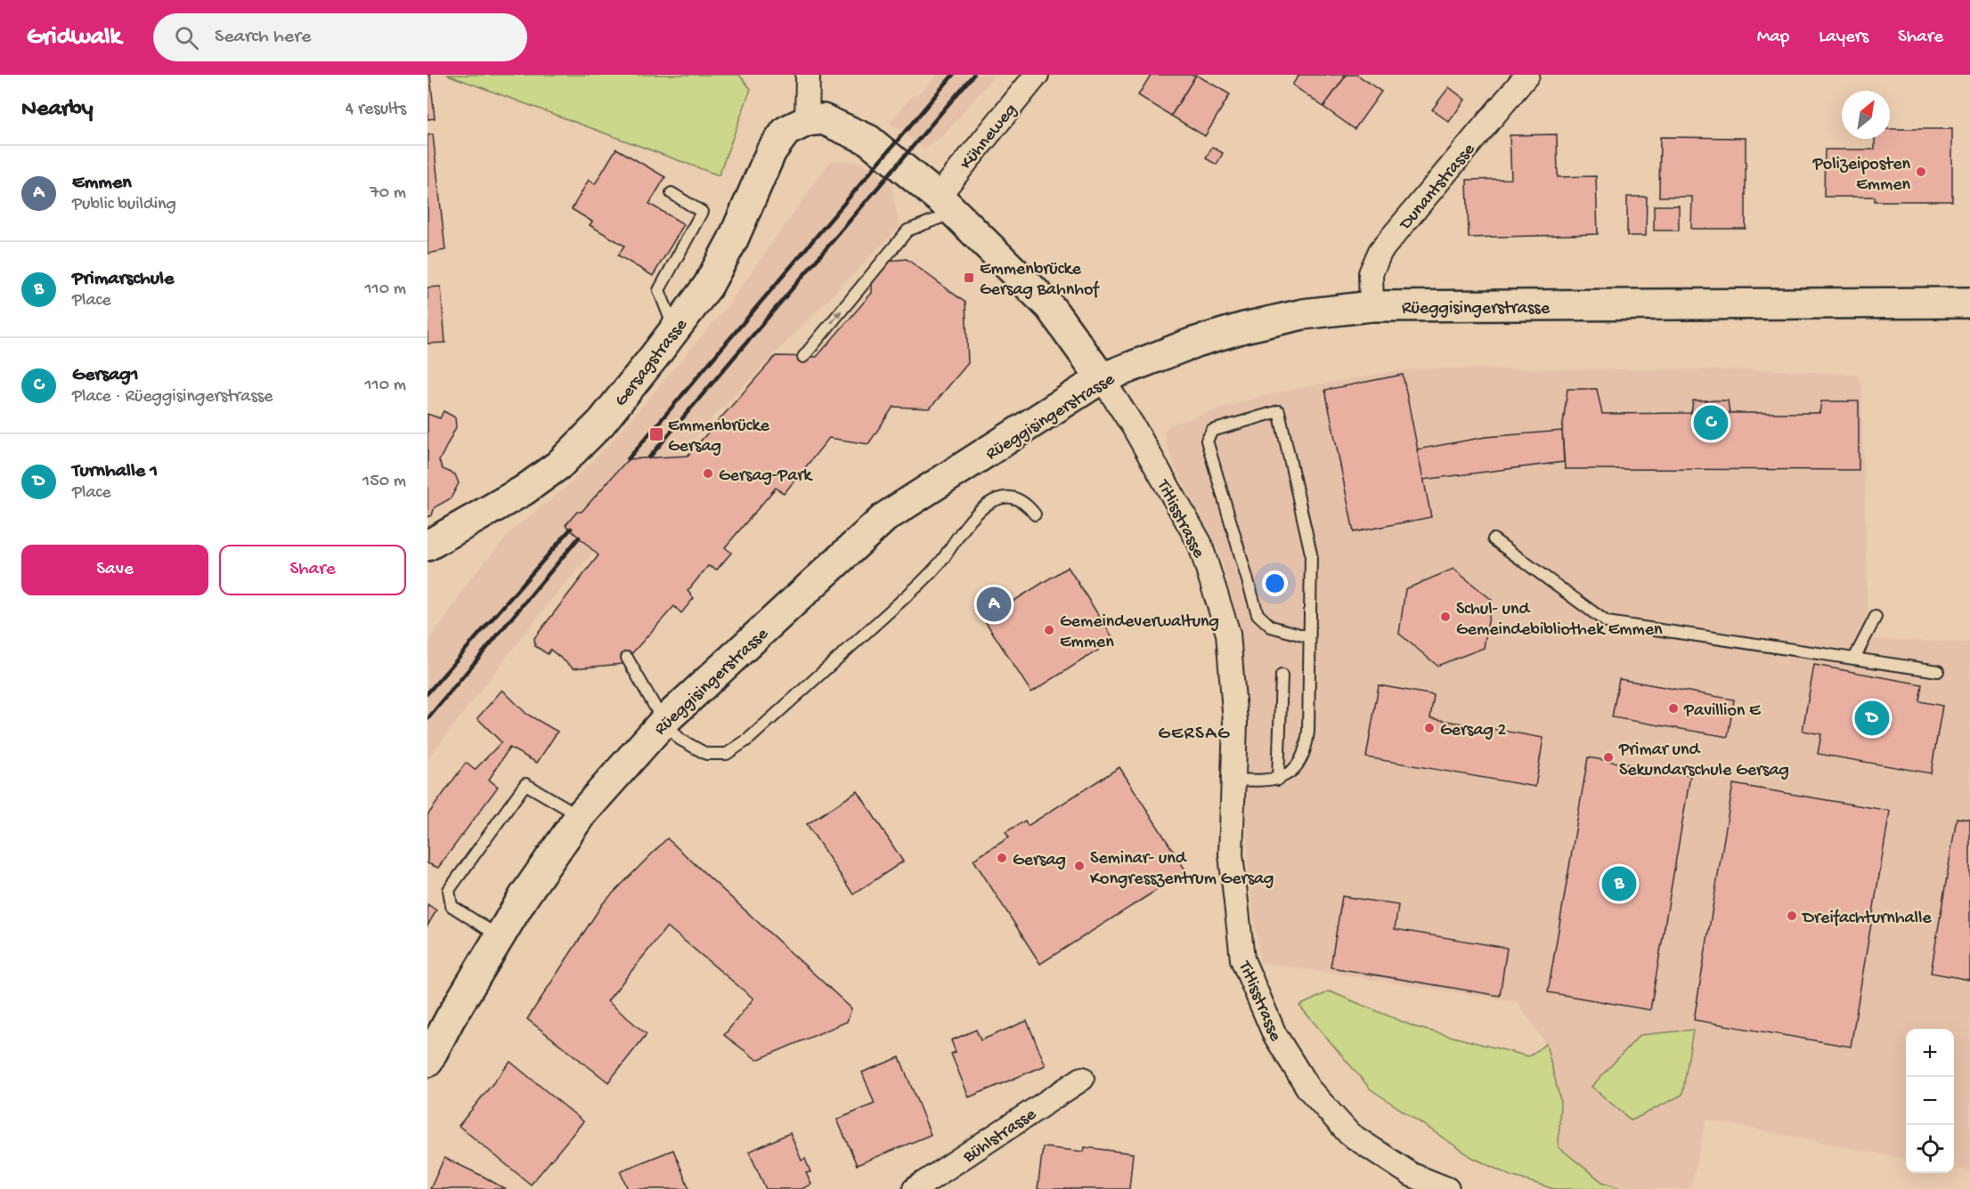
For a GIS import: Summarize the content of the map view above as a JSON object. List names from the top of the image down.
{
  "streets": {
    "street": [
      "Kühneweg",
      "Dunantstrasse",
      "Rüeggisingerstrasse",
      "Gersagstrasse",
      "Titlisstrasse",
      "Bühlstrasse"
    ]
  },
  "crossings": [
    ["Dunantstrasse", "Rüeggisingerstrasse"],
    ["Rüeggisingerstrasse", "Titlisstrasse"]
  ],
  "districts": ["GERSAG"],
  "places": {
    "other": [
      "Polizeiposten Emmen",
      "Gersag-Park",
      "Schul- und Gemeindebibliothek Emmen",
      "Gemeindeverwaltung Emmen",
      "Pavillion E",
      "Gersag 2",
      "Primar und Sekundarschule Gersag",
      "Gersag",
      "Seminar- und Kongresszentrum Gersag",
      "Dreifachturnhalle"
    ],
    "transit": ["Emmenbrücke Gersag Bahnhof", "Emmenbrücke Gersag"]
  },
  "north": "top right",
  "page": {
    "header": "Gridwalk",
    "search": "Search here",
    "nav": ["Map", "Layers", "Share"],
    "heading": ["Nearby", "4 results"],
    "list": [
      {
        "mark": "A",
        "name": "Emmen",
        "note": "Public building",
        "value": "70 m"
      },
      {
        "mark": "B",
        "name": "Primarschule",
        "note": "Place",
        "value": "110 m"
      },
      {
        "mark": "C",
        "name": "Gersag1",
        "note": "Place · Rüeggisingerstrasse",
        "value": "110 m"
      },
      {
        "mark": "D",
        "name": "Turnhalle 1",
        "note": "Place",
        "value": "150 m"
      }
    ],
    "pins": [
      "C",
      "A",
      "D",
      "B"
    ],
    "buttons": ["Save", "Share"],
    "map_buttons": ["+", "−"]
  }
}
